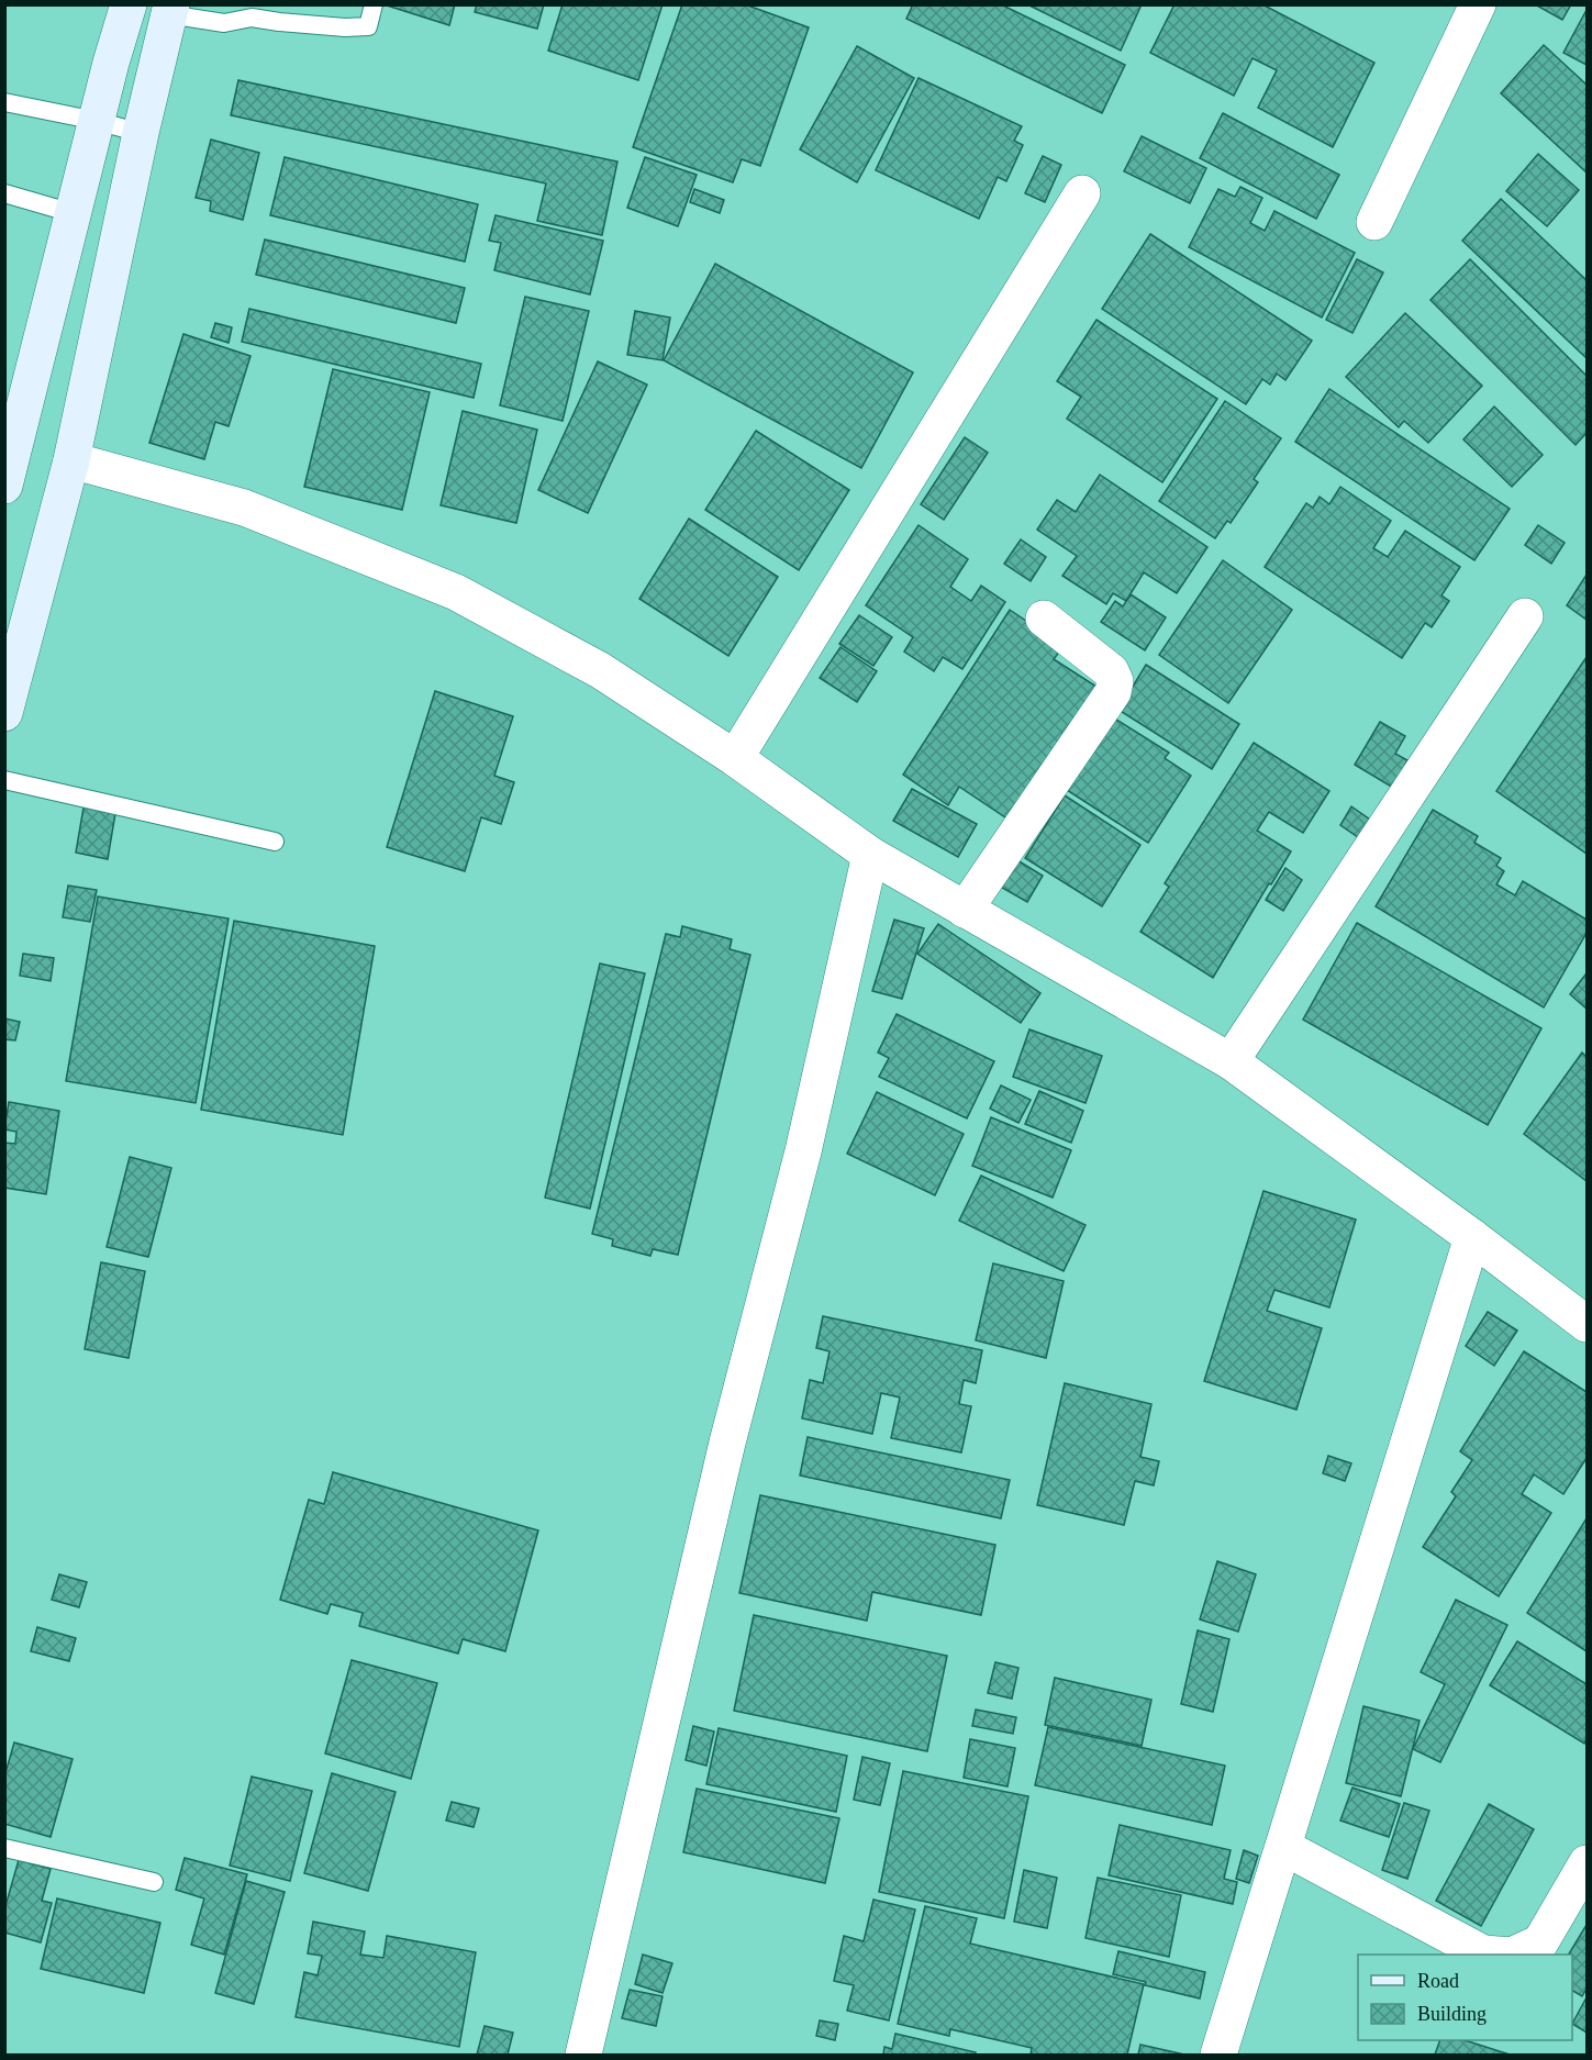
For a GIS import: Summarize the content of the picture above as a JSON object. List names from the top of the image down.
{
  "legend": ["Road", "Building"]
}
